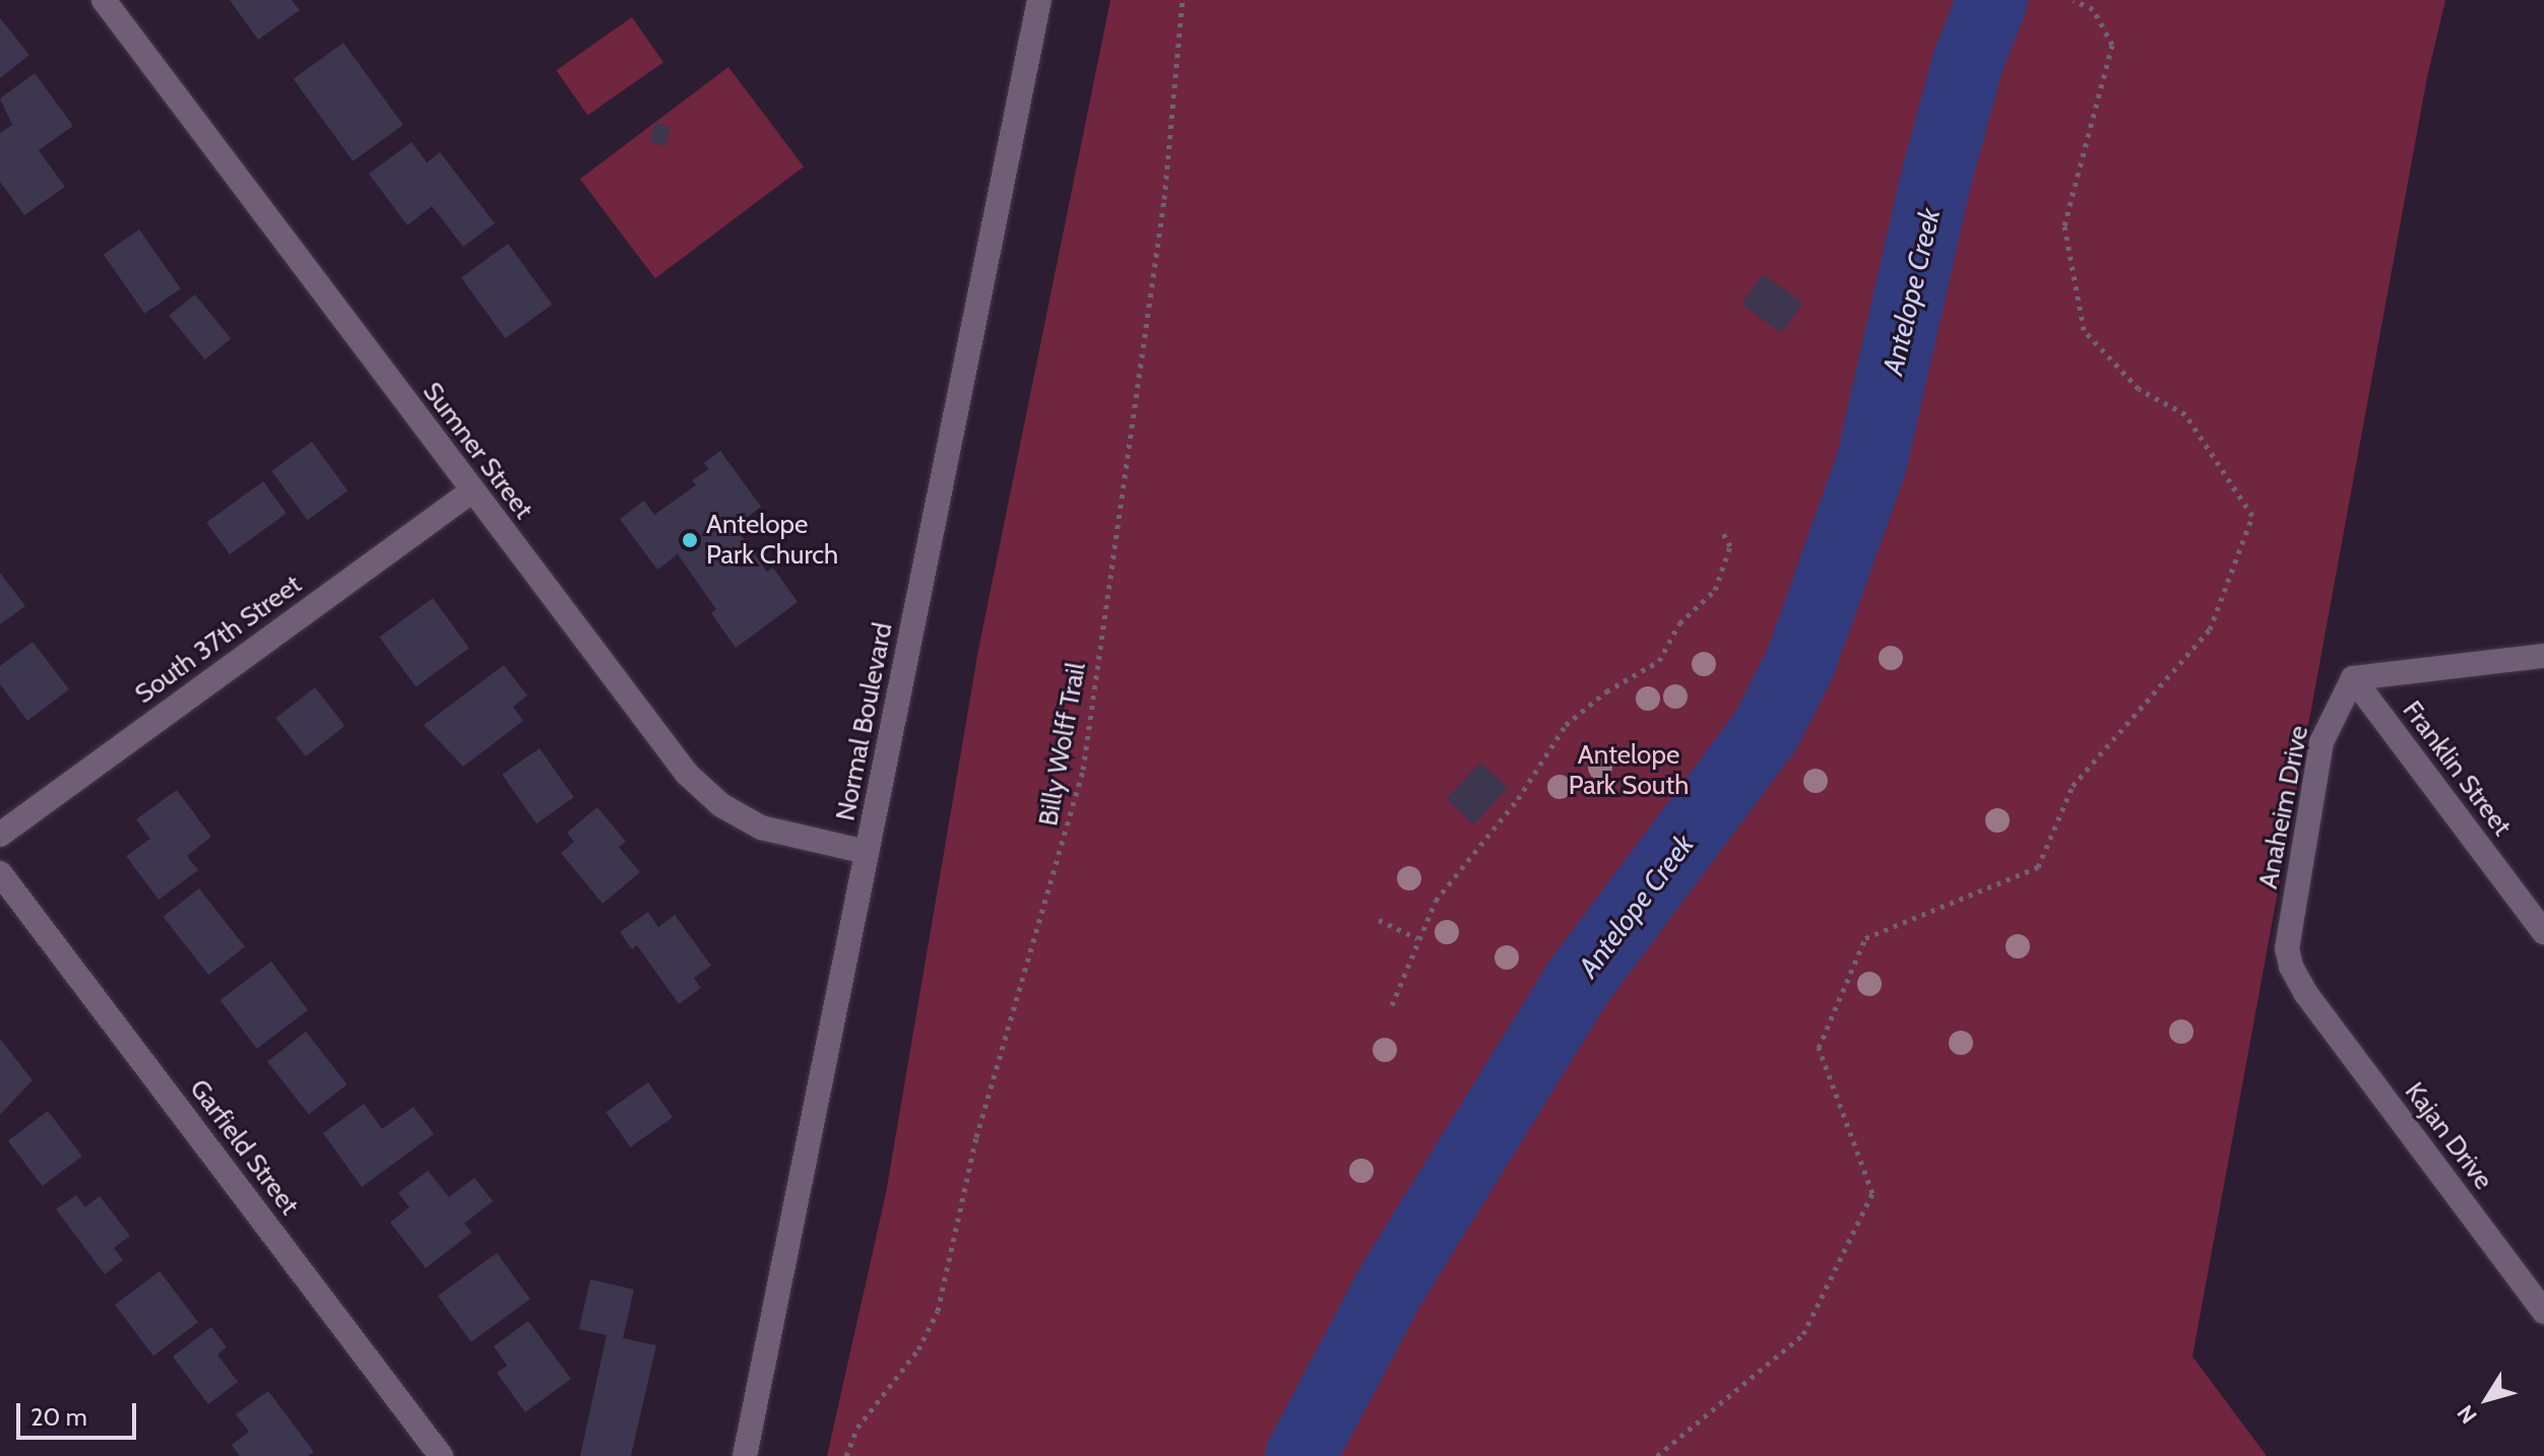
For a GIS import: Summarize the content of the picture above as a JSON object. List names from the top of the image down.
{
  "streets": {
    "street": [
      "Sumner Street",
      "South 37th Street",
      "Normal Boulevard",
      "Franklin Street",
      "Anaheim Drive",
      "Kajan Drive",
      "Garfield Street"
    ],
    "path": ["Billy Wolff Trail"]
  },
  "crossings": [
    ["Sumner Street", "South 37th Street"],
    ["Sumner Street", "Normal Boulevard"],
    ["Franklin Street", "Anaheim Drive"],
    ["Anaheim Drive", "Kajan Drive"]
  ],
  "water": ["Antelope Creek"],
  "parks": ["Antelope Park South"],
  "places": ["Antelope Park Church"],
  "scale_bar": "20 m",
  "north": "bottom left"
}
